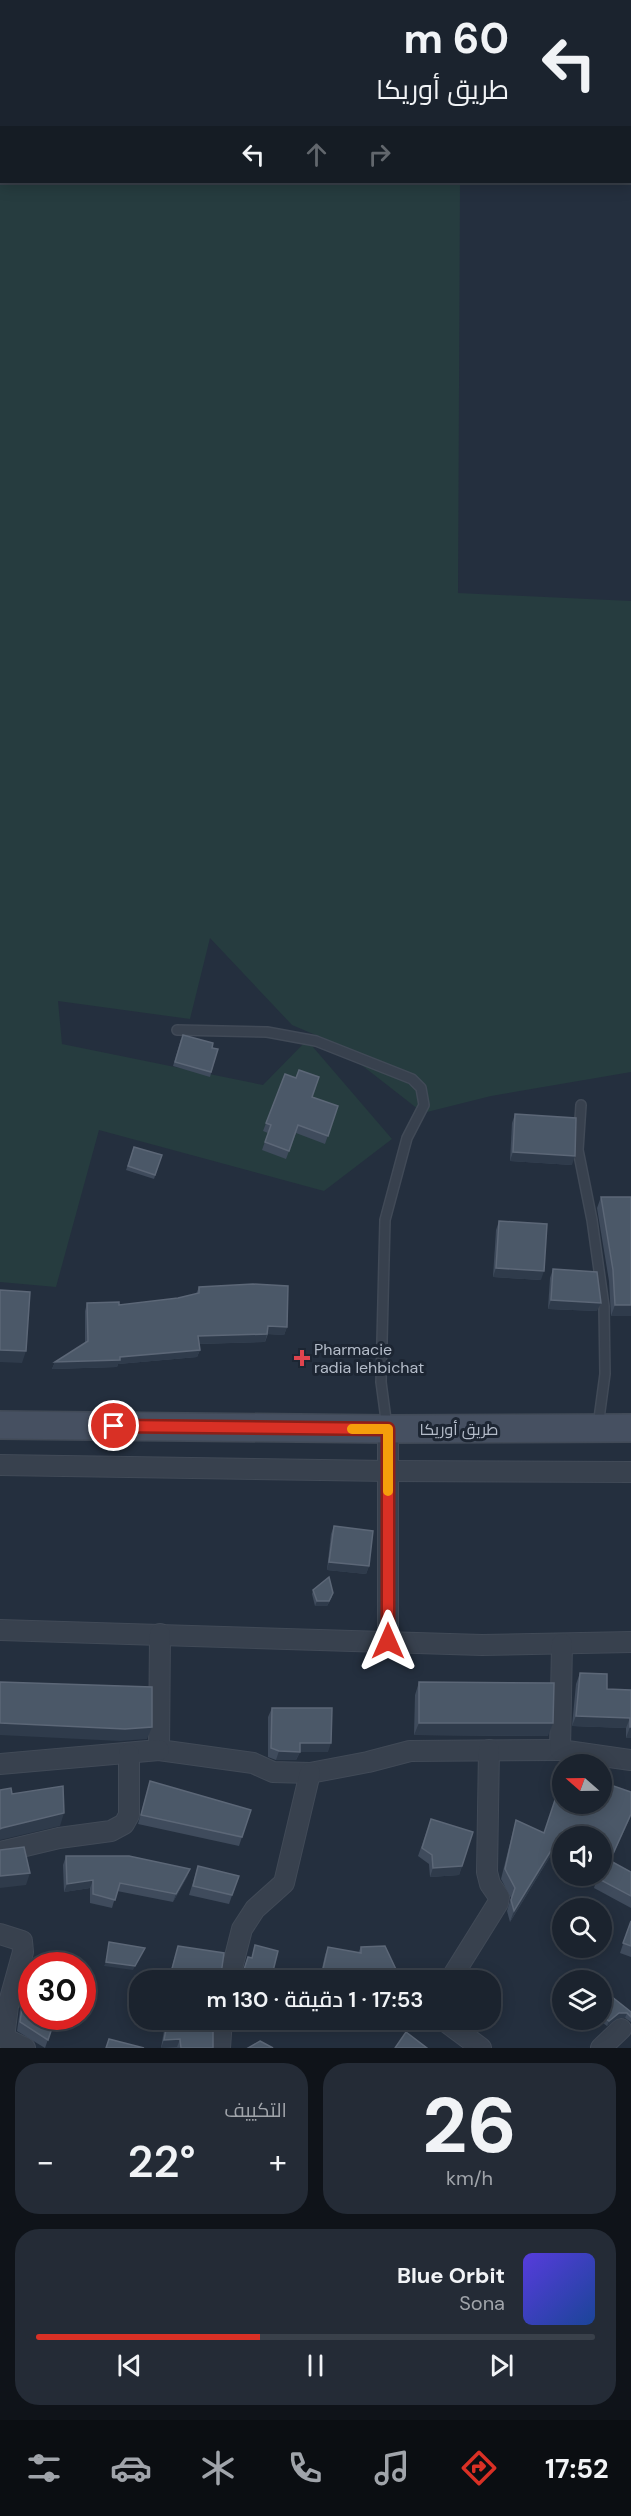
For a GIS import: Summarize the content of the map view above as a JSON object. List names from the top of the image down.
{
  "streets": {
    "street": ["طريق أوريكا"]
  },
  "places": {
    "health": ["Pharmacie radia lehbichat"]
  },
  "north": "left",
  "page": {
    "turn": ["60 m", "طريق أوريكا"],
    "limit": "30",
    "trip": "17:53 · 1 دقيقة · 130 m",
    "tile": [
      ["26", "km/h"],
      "التكييف"
    ],
    "heat": ["−", "22°", "+"],
    "song": ["Blue Orbit", "Sona"],
    "tabs": "17:52"
  }
}
